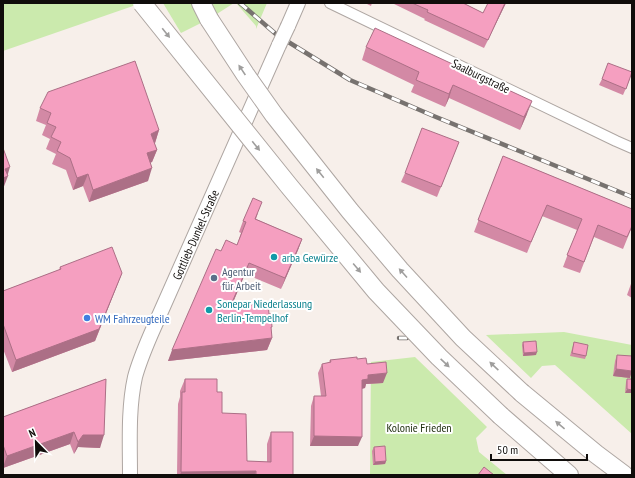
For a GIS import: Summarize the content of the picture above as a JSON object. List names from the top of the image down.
{
  "streets": {
    "street": ["Saalburgstraße", "Gottlieb-Dunkel-Straße"]
  },
  "parks": ["Kolonie Frieden"],
  "places": [
    "arba Gewürze",
    "Agentur für Arbeit",
    "Sonepar Niederlassung Berlin-Tempelhof",
    "WM Fahrzeugteile"
  ],
  "scale_bar": "50 m",
  "north": "top left"
}
